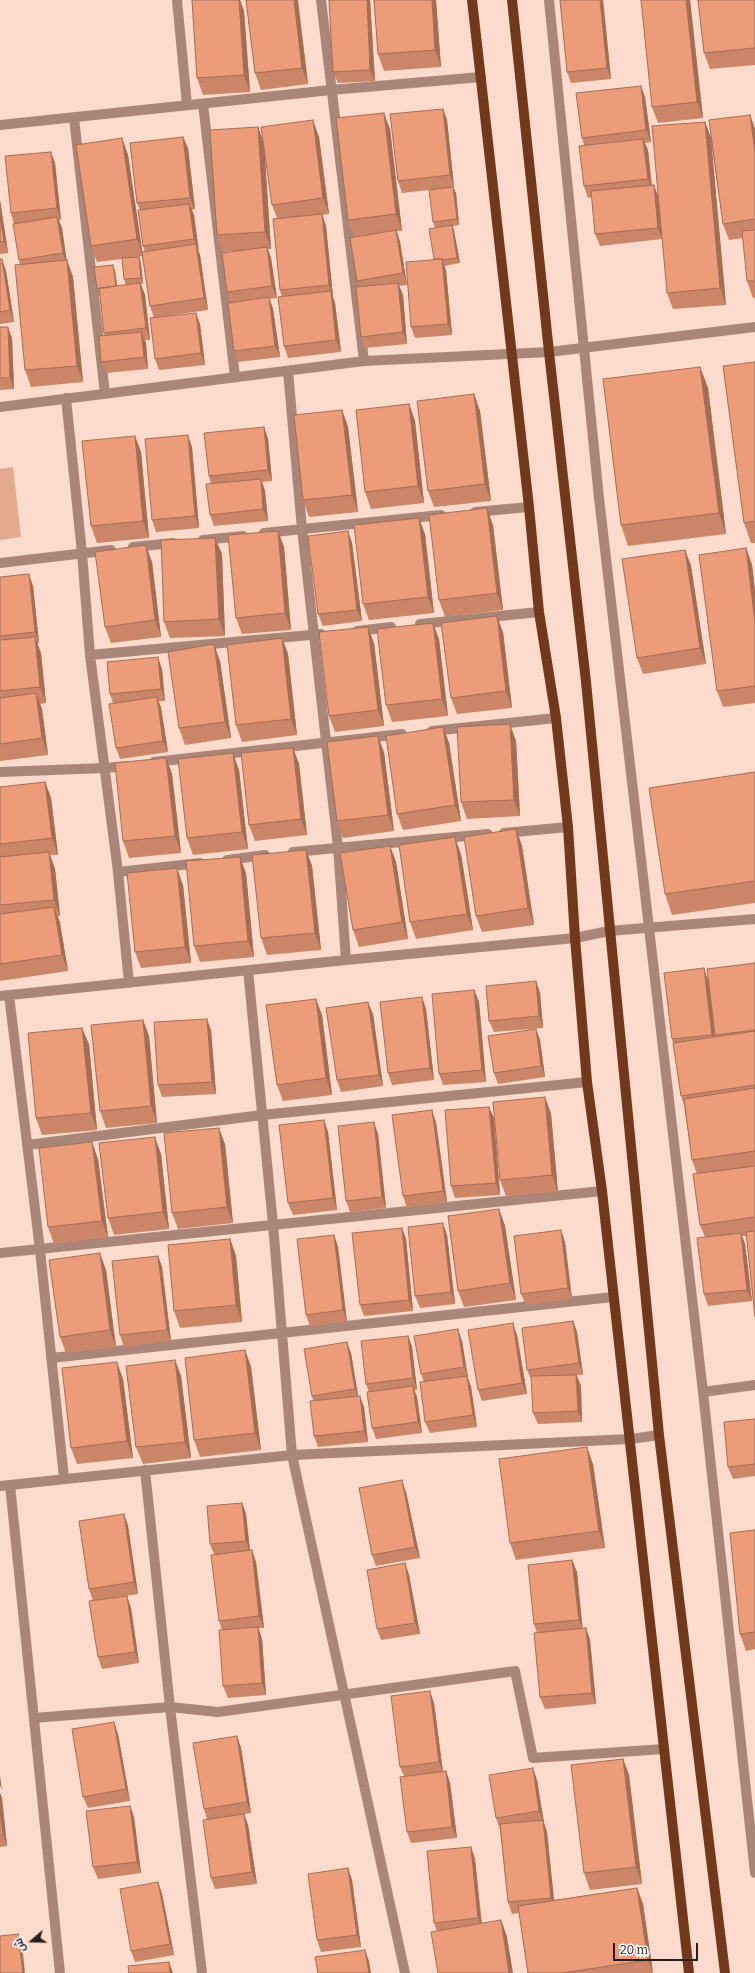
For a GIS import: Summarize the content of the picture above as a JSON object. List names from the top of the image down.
{
  "scale_bar": "20 m",
  "north": "left"
}
